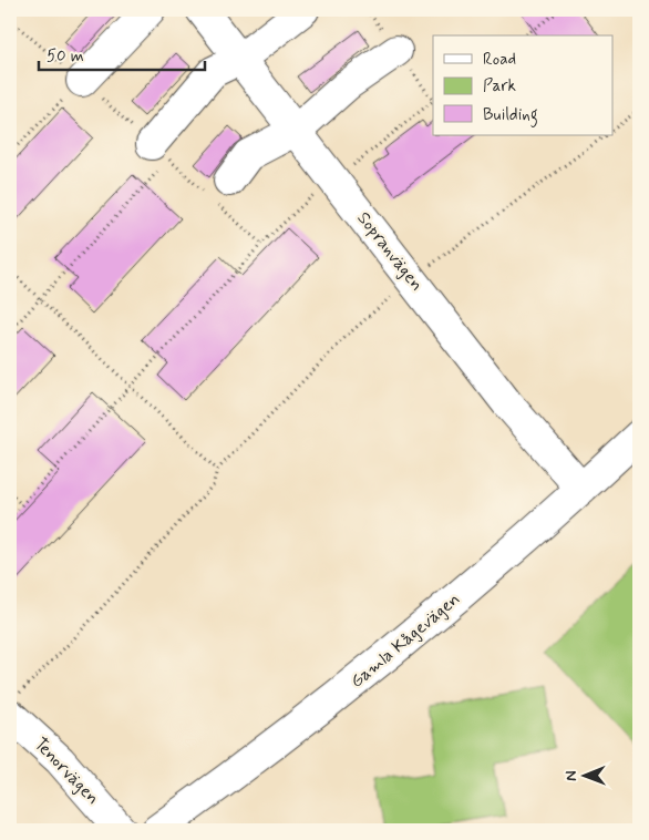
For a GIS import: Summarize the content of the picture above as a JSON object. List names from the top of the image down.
{
  "streets": {
    "street": ["Sopranvägen", "Gamla Kågevägen", "Tenorvägen"]
  },
  "crossings": [
    ["Sopranvägen", "Gamla Kågevägen"]
  ],
  "legend": ["Road", "Park", "Building"],
  "scale_bar": "50 m",
  "north": "left"
}
